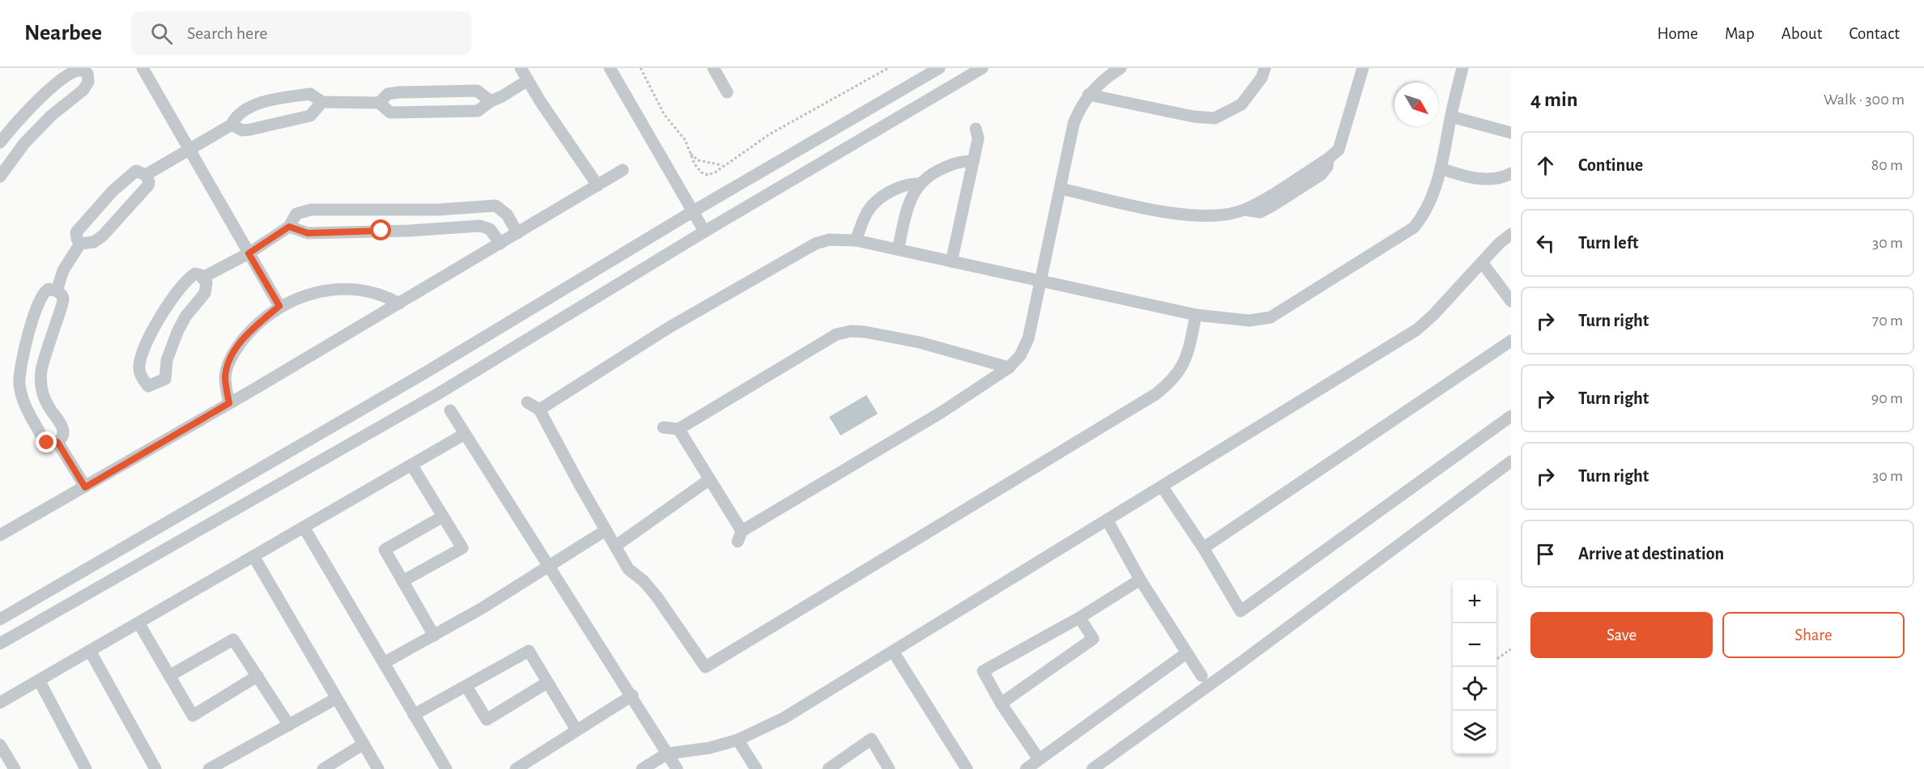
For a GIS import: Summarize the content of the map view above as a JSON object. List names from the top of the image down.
{
  "north": "bottom right",
  "page": {
    "header": "Nearbee",
    "search": "Search here",
    "nav": [
      "Home",
      "Map",
      "About",
      "Contact"
    ],
    "heading": ["4 min", "Walk · 300 m"],
    "list": [
      ["Continue", "80 m"],
      ["Turn left", "30 m"],
      ["Turn right", "70 m"],
      ["Turn right", "90 m"],
      ["Turn right", "30 m"],
      "Arrive at destination"
    ],
    "map_buttons": ["+", "−"],
    "buttons": ["Save", "Share"]
  }
}
